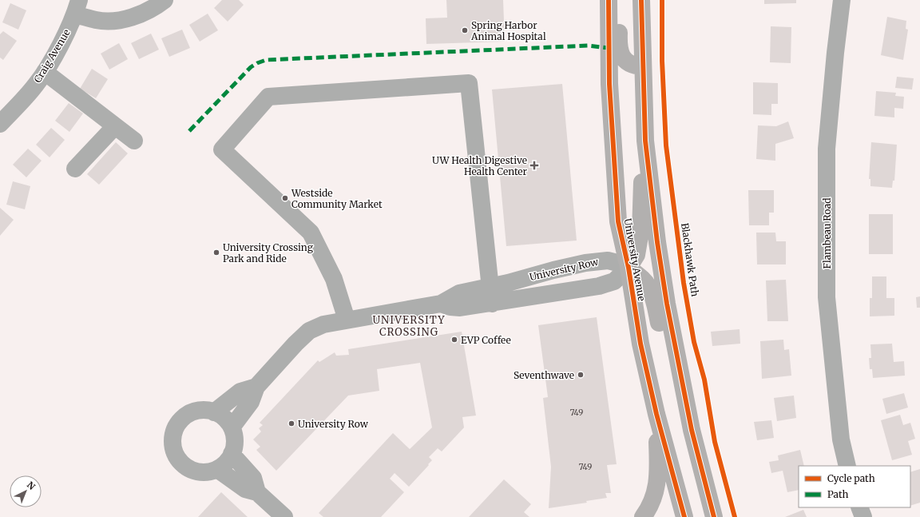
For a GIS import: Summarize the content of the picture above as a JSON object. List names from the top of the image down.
{
  "streets": {
    "main road": ["University Avenue"],
    "street": ["Craig Avenue", "Flambeau Road", "University Row"],
    "cycle path": ["Blackhawk Path"]
  },
  "crossings": [
    ["University Avenue", "University Row"]
  ],
  "districts": ["UNIVERSITY CROSSING"],
  "places": {
    "other": [
      "Spring Harbor Animal Hospital",
      "Westside Community Market",
      "University Crossing Park and Ride",
      "EVP Coffee",
      "Seventhwave",
      "University Row"
    ],
    "health": ["UW Health Digestive Health Center"]
  },
  "house_numbers": ["749", "749"],
  "legend": ["Cycle path", "Path"],
  "north": "top right"
}
